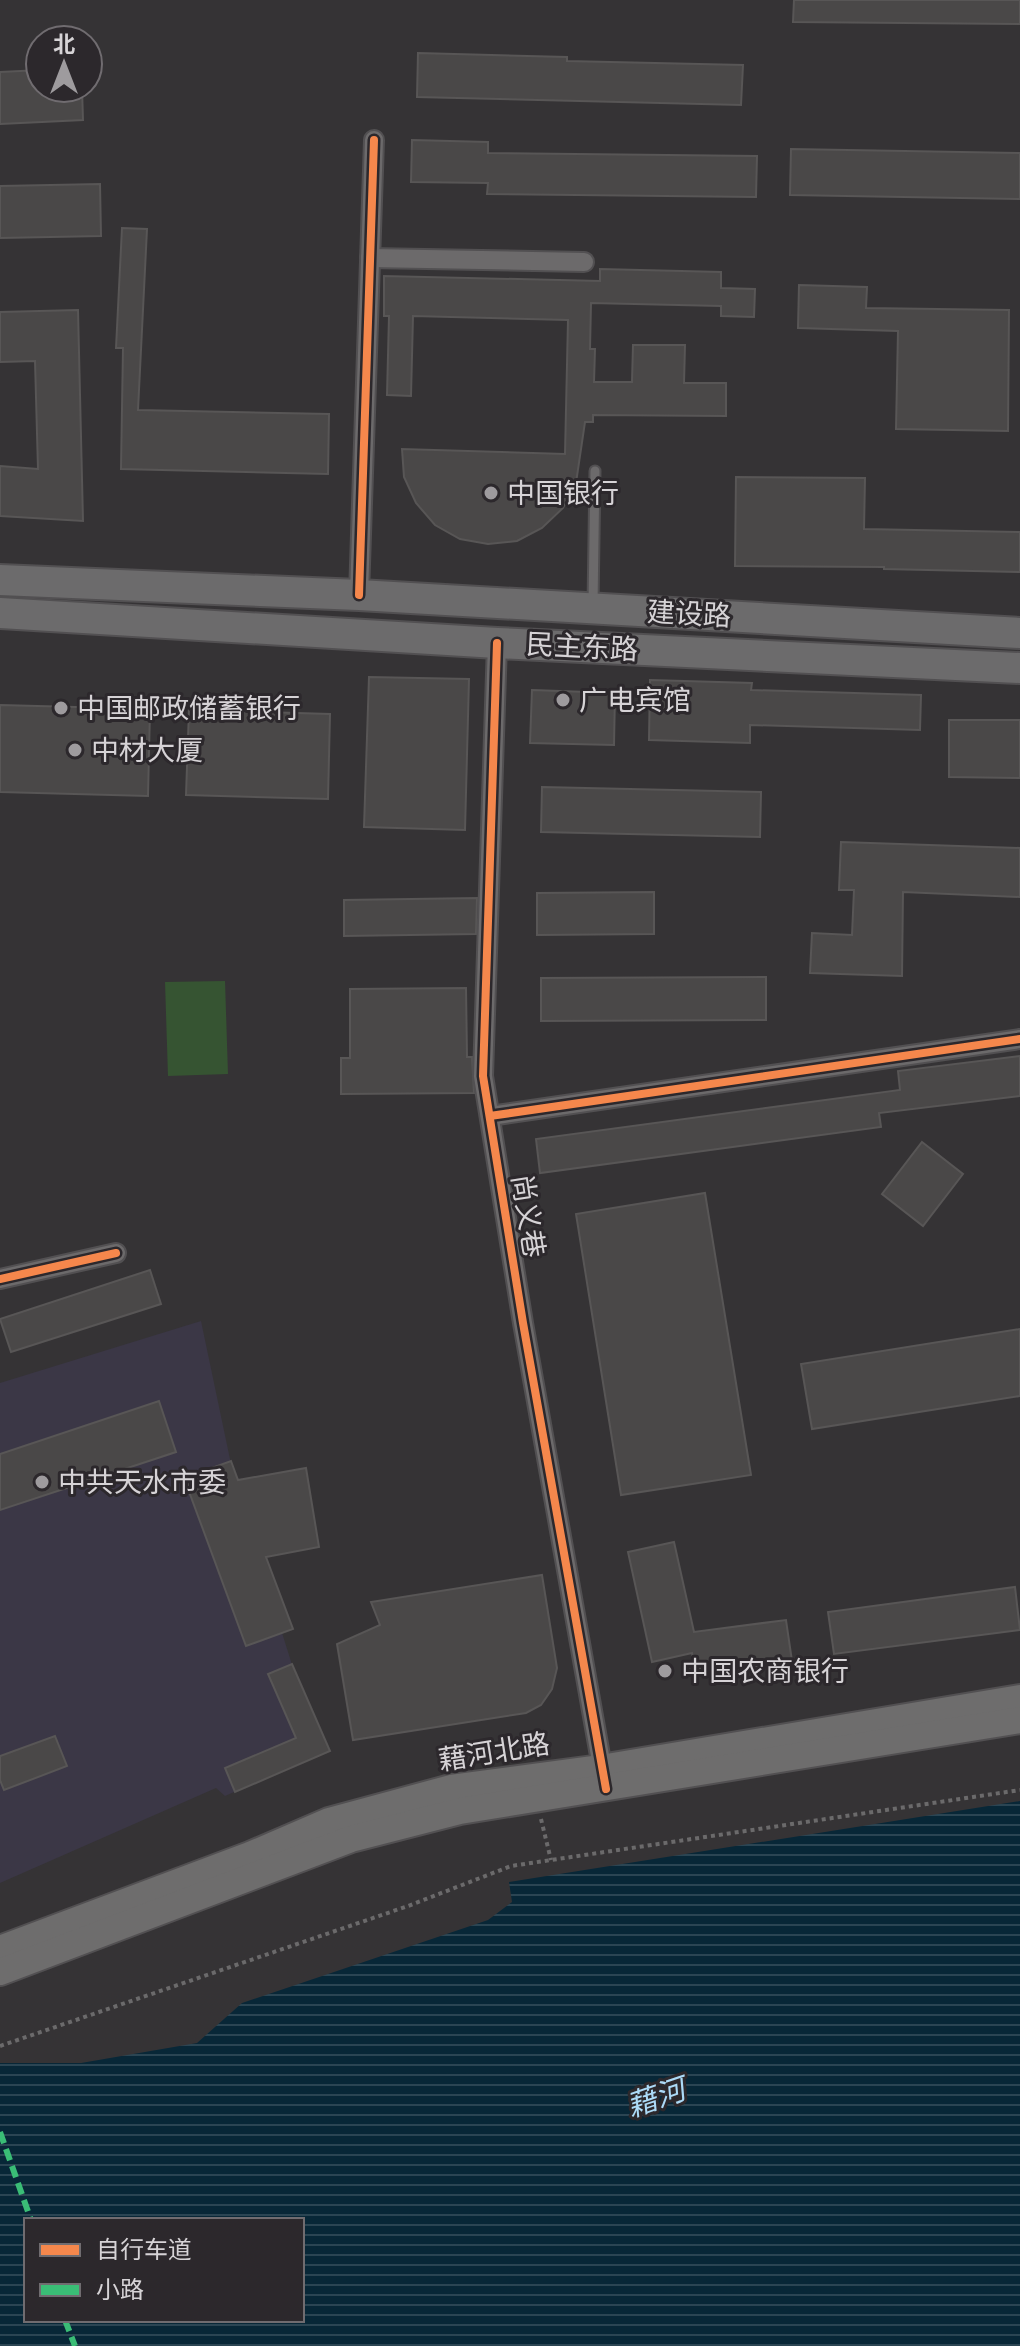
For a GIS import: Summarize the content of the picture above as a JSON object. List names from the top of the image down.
{
  "streets": {
    "main road": ["建设路", "民主东路", "藉河北路"],
    "street": ["尚义巷"]
  },
  "crossings": [
    ["民主东路", "尚义巷"],
    ["尚义巷", "藉河北路"]
  ],
  "water": ["藉河"],
  "places": [
    "中国银行",
    "广电宾馆",
    "中国邮政储蓄银行",
    "中材大厦",
    "中共天水市委",
    "中国农商银行"
  ],
  "legend": ["自行车道", "小路"],
  "north": "top"
}
